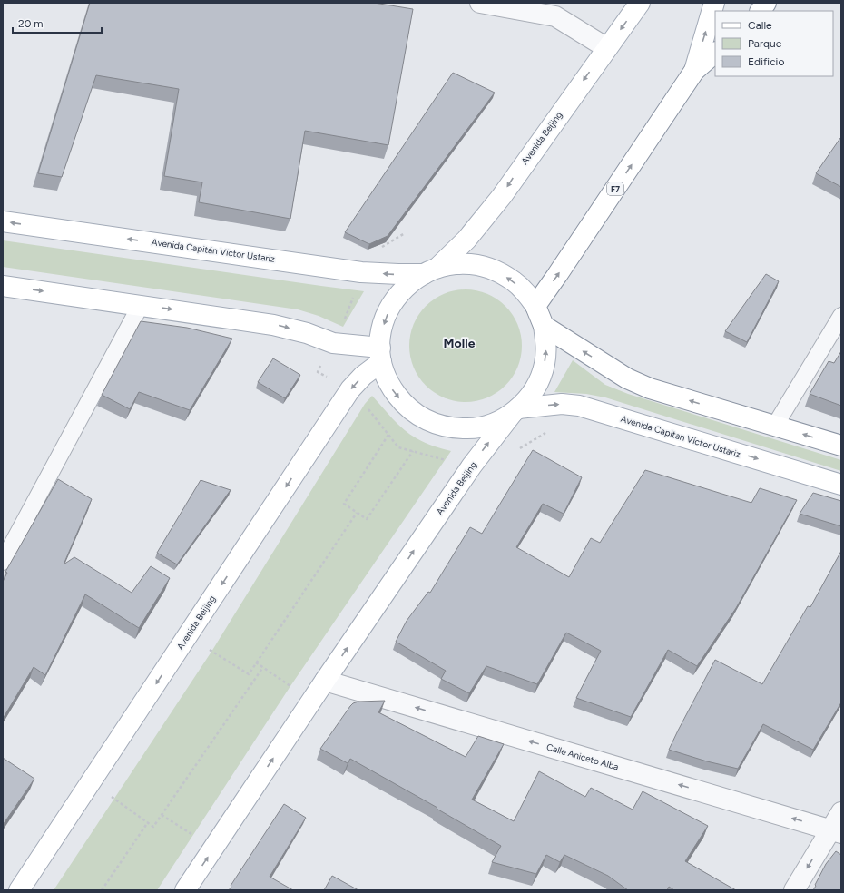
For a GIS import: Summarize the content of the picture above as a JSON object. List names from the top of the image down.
{
  "streets": {
    "main road": [
      "Avenida Beijing",
      "F7",
      "Avenida Capitán Víctor Ustariz",
      "Avenida Capitan Víctor Ustariz"
    ],
    "street": ["Calle Aniceto Alba"]
  },
  "crossings": [
    ["Avenida Beijing", "F7"],
    ["Avenida Beijing", "Avenida Capitán Víctor Ustariz"],
    ["Avenida Beijing", "Avenida Capitan Víctor Ustariz"],
    ["Avenida Beijing", "Calle Aniceto Alba"]
  ],
  "one_way": ["Calle Aniceto Alba"],
  "districts": ["Molle"],
  "legend": ["Calle", "Parque", "Edificio"],
  "scale_bar": "20 m"
}
